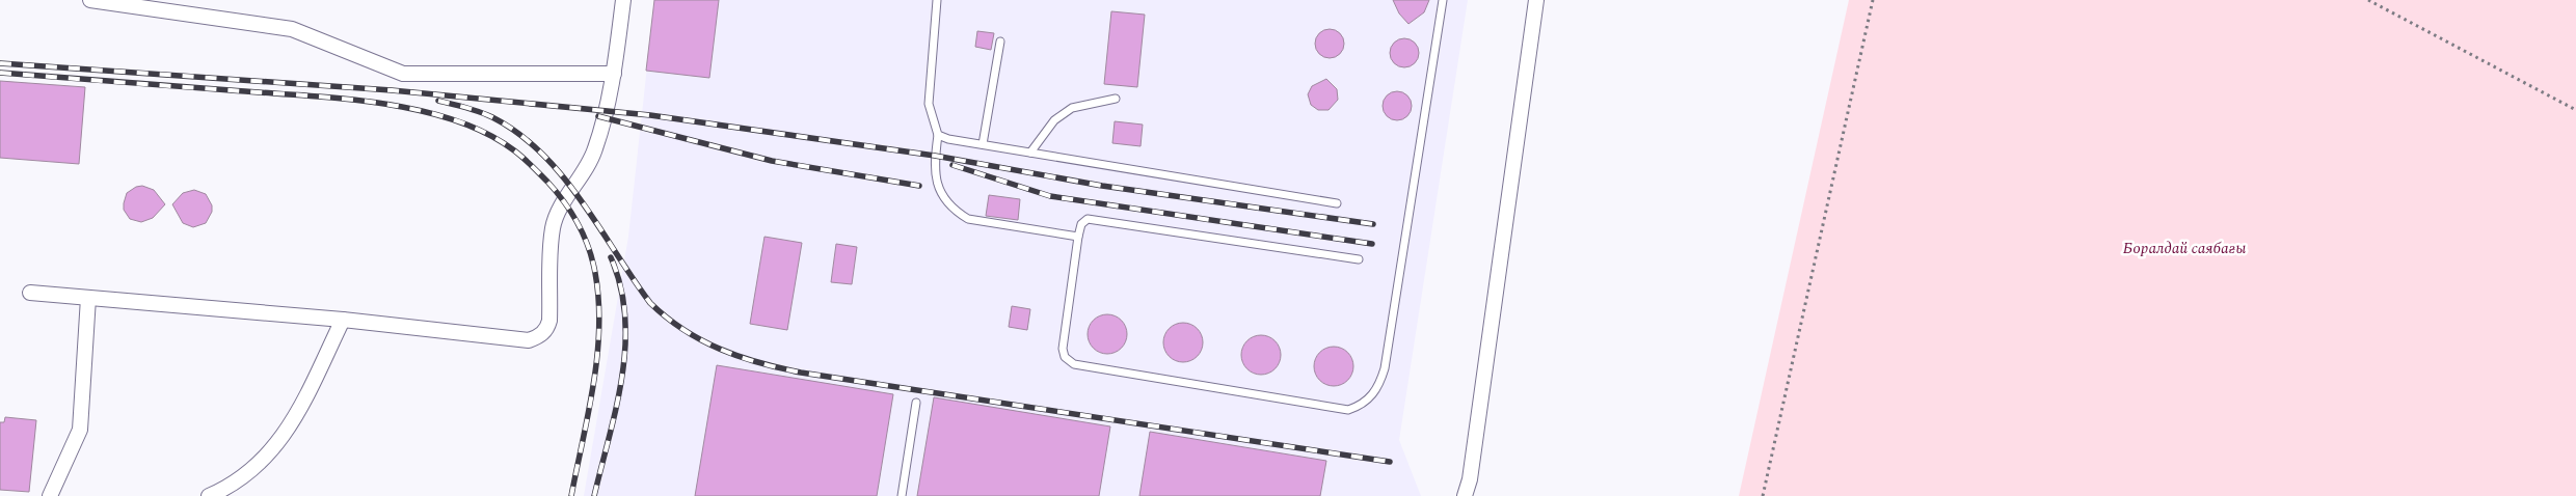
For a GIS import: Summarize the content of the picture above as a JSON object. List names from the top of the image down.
{
  "parks": ["Боралдай саябағы"]
}
